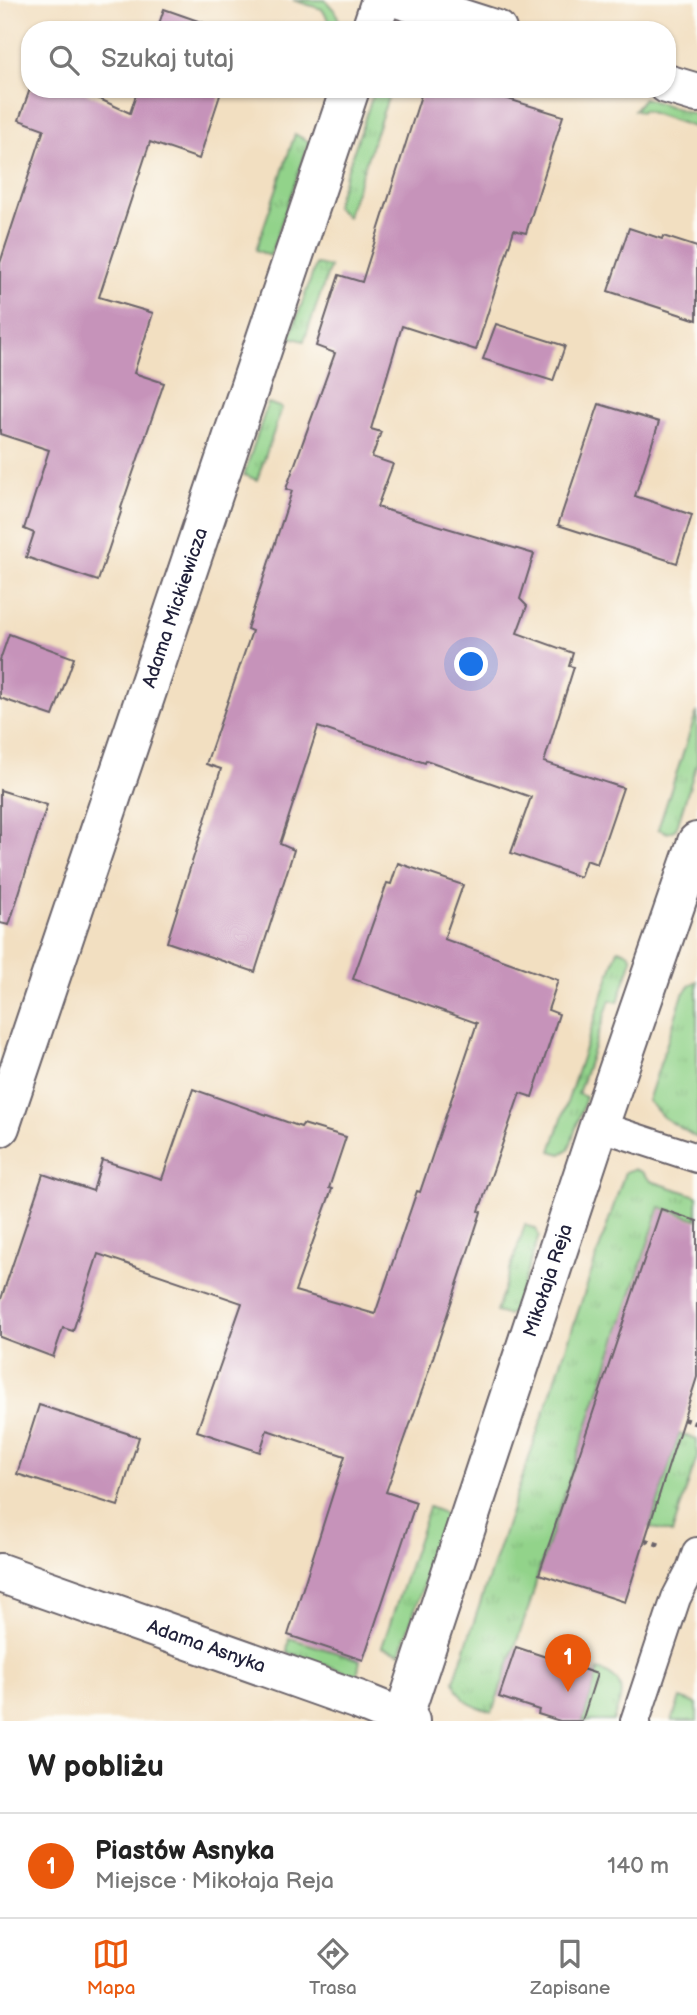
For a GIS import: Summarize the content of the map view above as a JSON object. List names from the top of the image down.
{
  "streets": {
    "street": ["Adama Mickiewicza", "Mikołaja Reja", "Adama Asnyka"]
  },
  "crossings": [
    ["Mikołaja Reja", "Adama Asnyka"]
  ],
  "page": {
    "search": "Szukaj tutaj",
    "pins": "1",
    "heading": "W pobliżu",
    "list": [
      {
        "mark": "1",
        "name": "Piastów Asnyka",
        "note": "Miejsce · Mikołaja Reja",
        "value": "140 m"
      }
    ],
    "nav": ["Mapa", "Trasa", "Zapisane"]
  }
}
